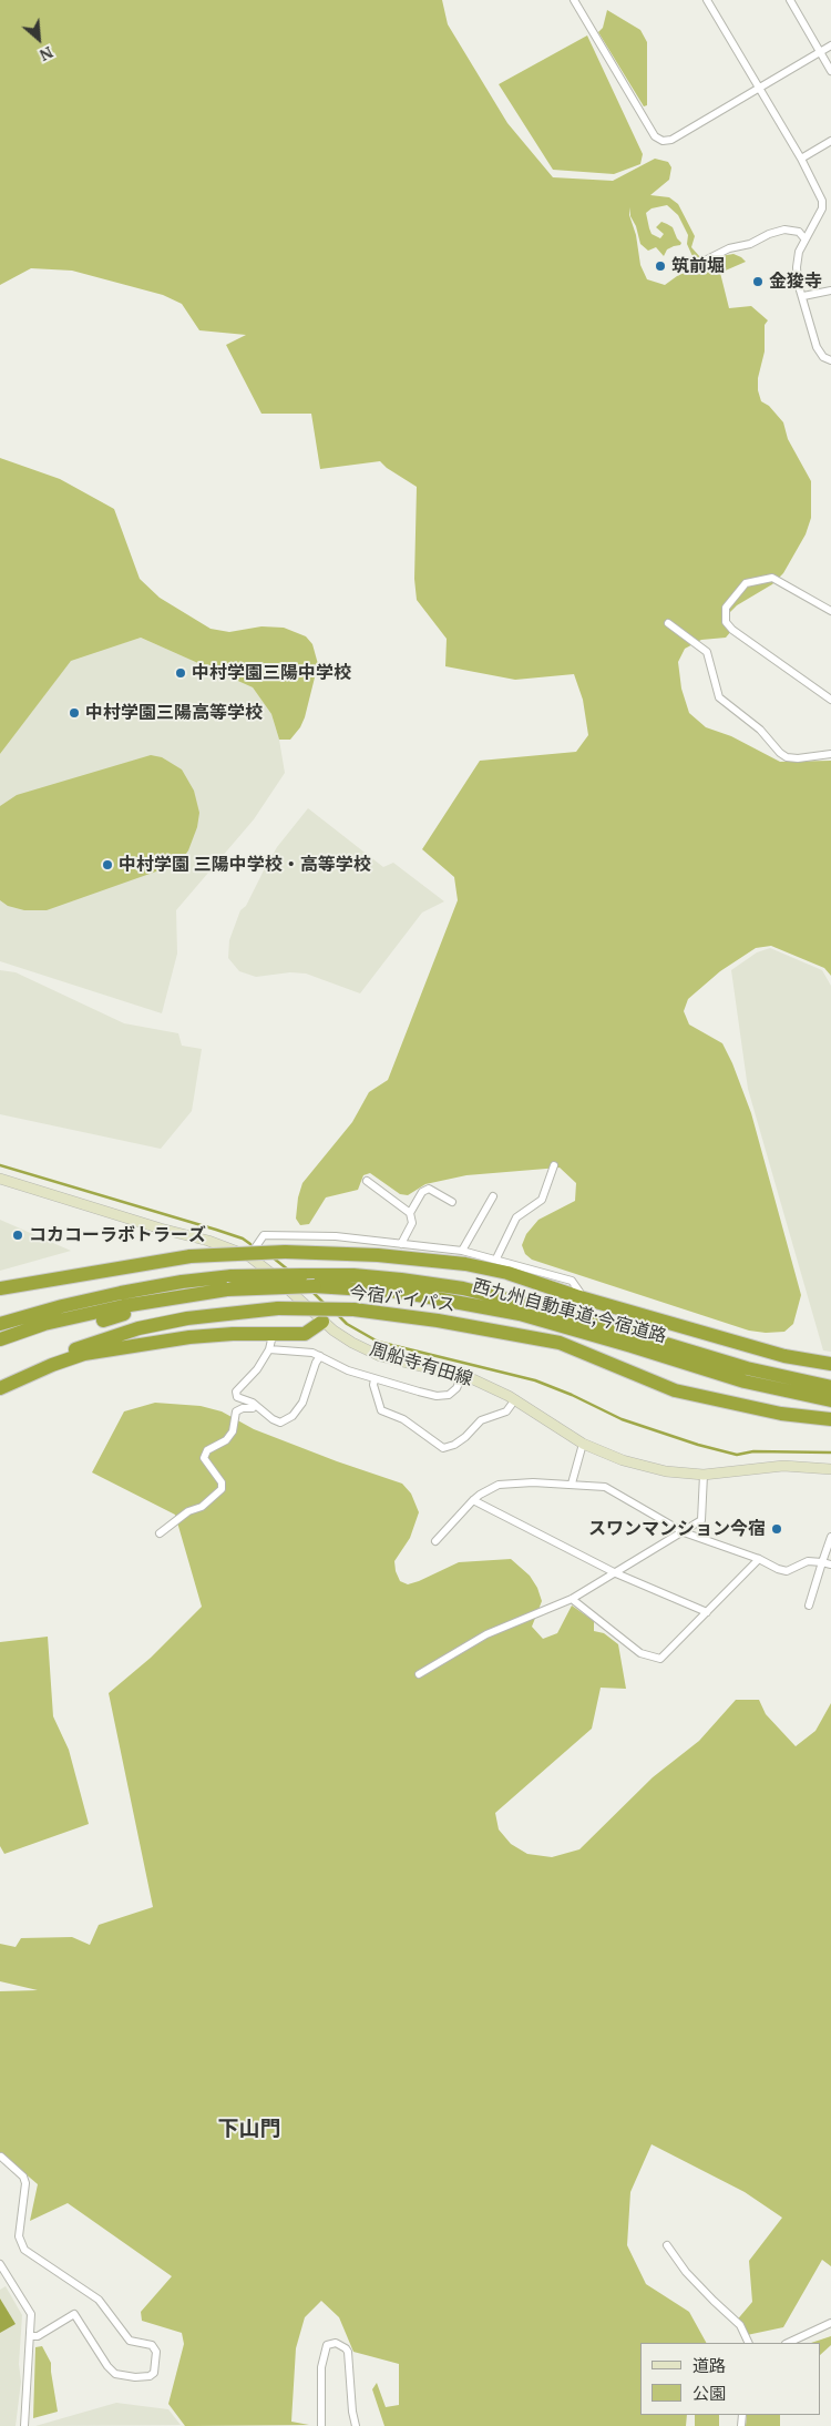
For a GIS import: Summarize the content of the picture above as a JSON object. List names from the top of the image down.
{
  "streets": {
    "highway": ["今宿バイパス", "西九州自動車道;今宿道路"],
    "main road": ["周船寺有田線"]
  },
  "districts": ["下山門"],
  "places": [
    "筑前堀",
    "金狻寺",
    "中村学園三陽中学校",
    "中村学園三陽高等学校",
    "中村学園 三陽中学校・高等学校",
    "コカコーラボトラーズ",
    "スワンマンション今宿"
  ],
  "legend": ["道路", "公園"],
  "north": "bottom right"
}
